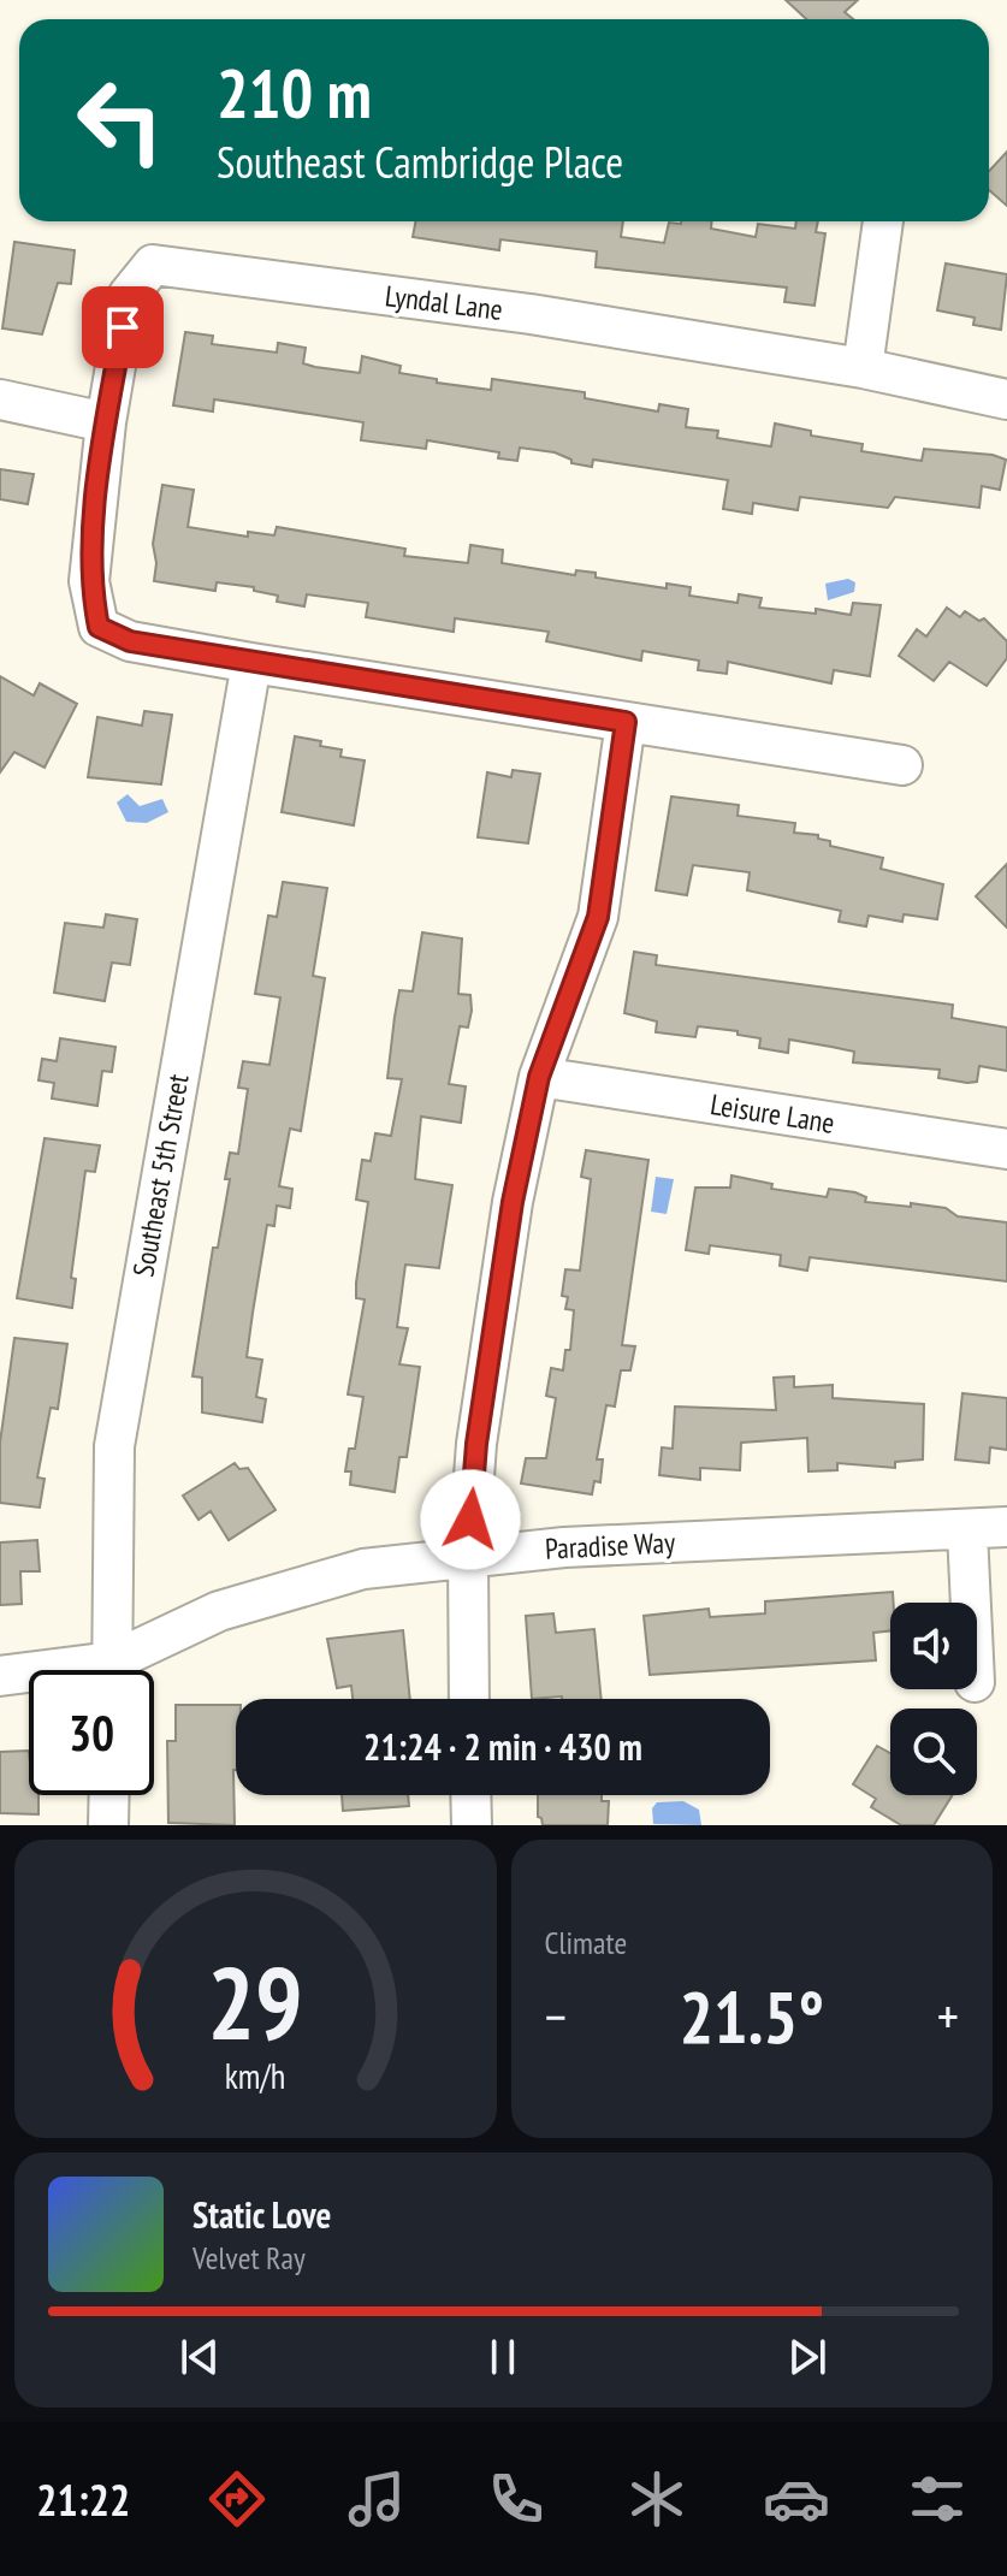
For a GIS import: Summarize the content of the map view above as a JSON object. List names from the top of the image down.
{
  "streets": {
    "street": [
      "Lyndal Lane",
      "Leisure Lane",
      "Southeast 5th Street",
      "Paradise Way"
    ]
  },
  "page": {
    "turn": ["210 m", "Southeast Cambridge Place"],
    "limit": "30",
    "trip": "21:24 · 2 min · 430 m",
    "tile": "Climate",
    "heat": ["−", "21.5°", "+"],
    "song": ["Static Love", "Velvet Ray"],
    "tabs": "21:22",
    "gauge": ["29", "km/h"]
  }
}
